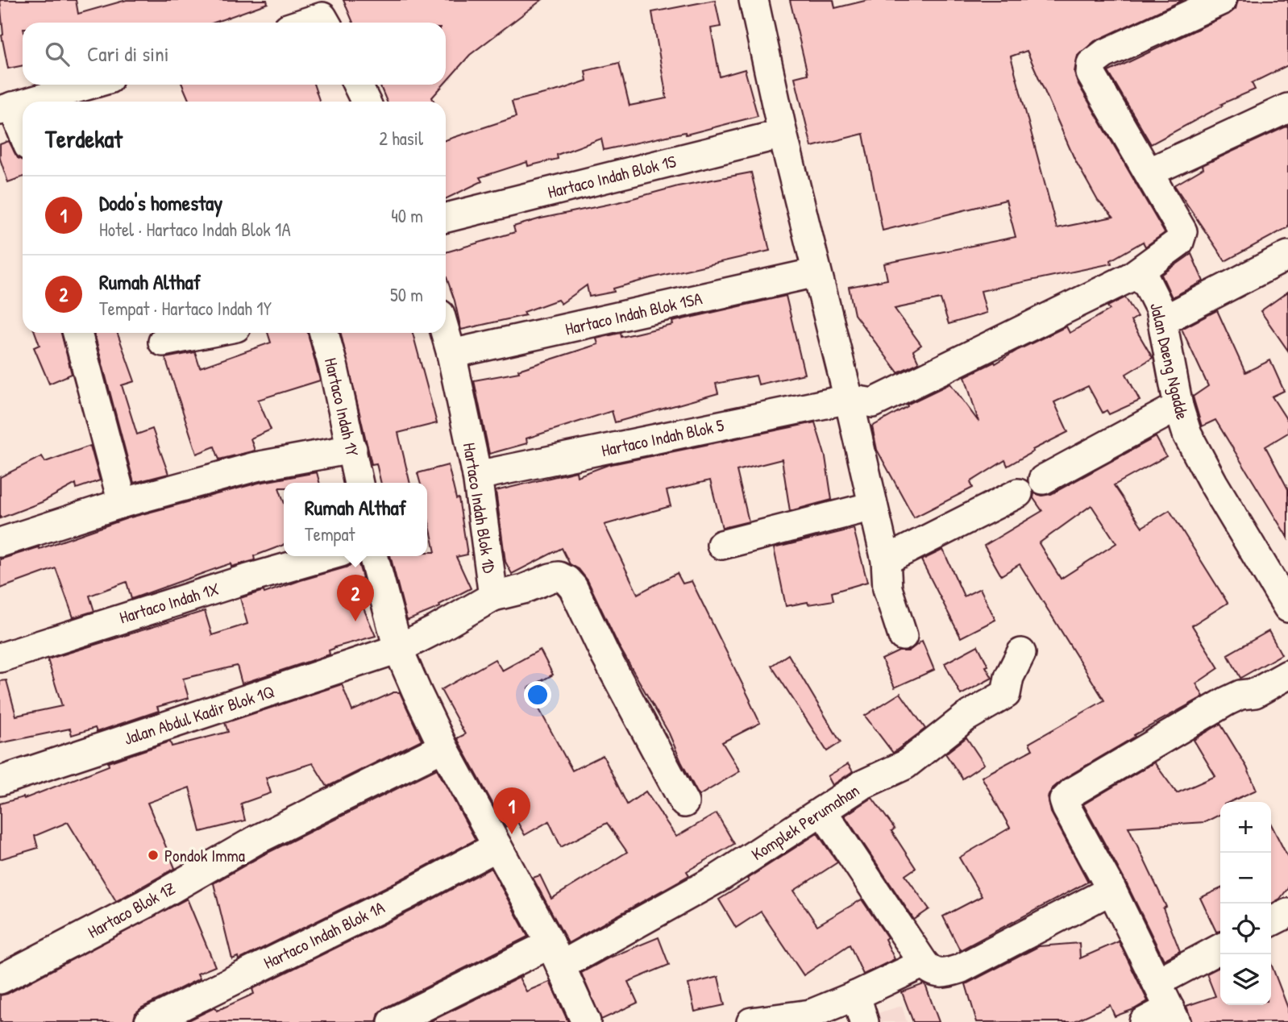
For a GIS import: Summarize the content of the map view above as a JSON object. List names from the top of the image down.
{
  "streets": {
    "street": [
      "Hartaco Indah Blok 1S",
      "Hartaco Indah Blok 1SA",
      "Jalan Daeng Ngadde",
      "Hartaco Indah 1Y",
      "Hartaco Indah Blok 5",
      "Hartaco Indah Blok 1D",
      "Hartaco Indah 1X",
      "Jalan Abdul Kadir Blok 1Q",
      "Komplek Perumahan",
      "Hartaco Blok 1Z",
      "Hartaco Indah Blok 1A"
    ]
  },
  "crossings": [
    ["Hartaco Indah Blok 1SA", "Hartaco Indah Blok 1D"],
    ["Hartaco Indah Blok 5", "Hartaco Indah Blok 1D"],
    ["Hartaco Indah Blok 1D", "Jalan Abdul Kadir Blok 1Q"]
  ],
  "places": ["Pondok Imma"],
  "page": {
    "search": "Cari di sini",
    "heading": ["Terdekat", "2 hasil"],
    "list": [
      {
        "mark": "1",
        "name": "Dodo's homestay",
        "note": "Hotel · Hartaco Indah Blok 1A",
        "value": "40 m"
      },
      {
        "mark": "2",
        "name": "Rumah Althaf",
        "note": "Tempat · Hartaco Indah 1Y",
        "value": "50 m"
      }
    ],
    "popup": ["Rumah Althaf", "Tempat"],
    "pins": ["2", "1"],
    "map_buttons": ["+", "−"]
  }
}
